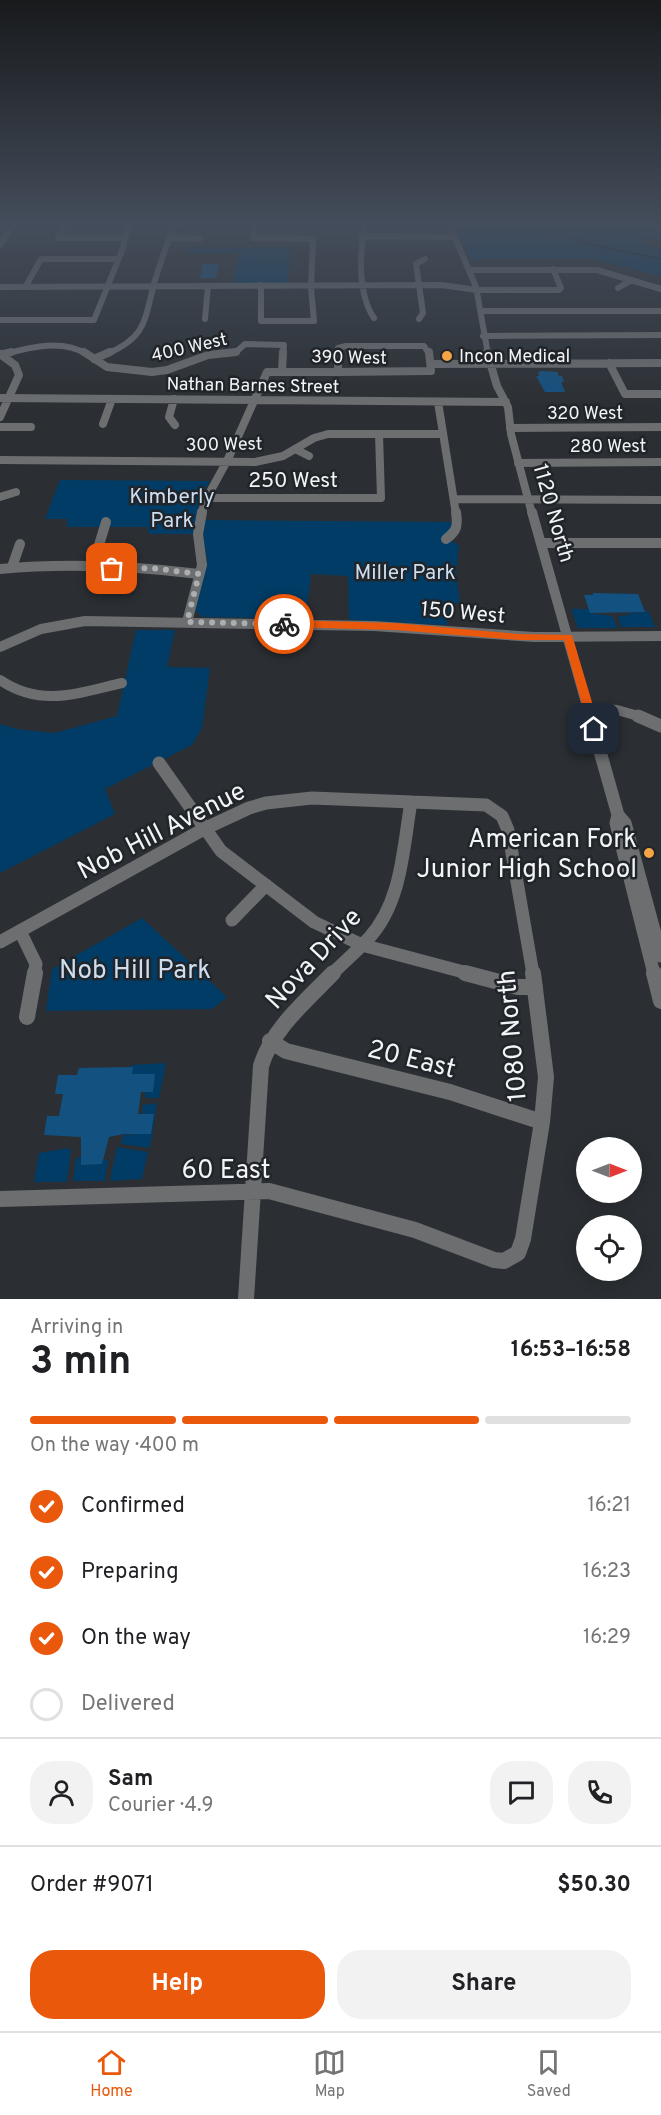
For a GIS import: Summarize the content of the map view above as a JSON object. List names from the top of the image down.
{
  "streets": {
    "street": [
      "400 West",
      "390 West",
      "Nathan Barnes Street",
      "320 West",
      "300 West",
      "280 West",
      "250 West",
      "1120 North",
      "150 West",
      "Nob Hill Avenue",
      "Nova Drive",
      "1080 North",
      "20 East",
      "60 East"
    ]
  },
  "crossings": [
    ["400 West", "390 West"],
    ["390 West", "Nathan Barnes Street"],
    ["Nathan Barnes Street", "1120 North"],
    ["320 West", "1120 North"],
    ["300 West", "250 West"],
    ["280 West", "1120 North"],
    ["1120 North", "150 West"],
    ["Nob Hill Avenue", "Nova Drive"],
    ["Nob Hill Avenue", "1080 North"],
    ["Nova Drive", "20 East"],
    ["1080 North", "20 East"],
    ["1080 North", "60 East"]
  ],
  "parks": ["Kimberly Park", "Miller Park", "Nob Hill Park"],
  "places": ["Incon Medical", "American Fork Junior High School"],
  "north": "right",
  "page": {
    "heading": ["3 min", "Arriving in", "16:53–16:58"],
    "panel": [
      "Sam",
      "Courier · 4.9",
      "Order #9071",
      "$50.30"
    ],
    "bar": "On the way · 400 m",
    "list": [
      ["Confirmed", "16:21"],
      ["Preparing", "16:23"],
      ["On the way", "16:29"],
      "Delivered"
    ],
    "buttons": ["Help", "Share"],
    "tabs": ["Home", "Map", "Saved"]
  }
}
